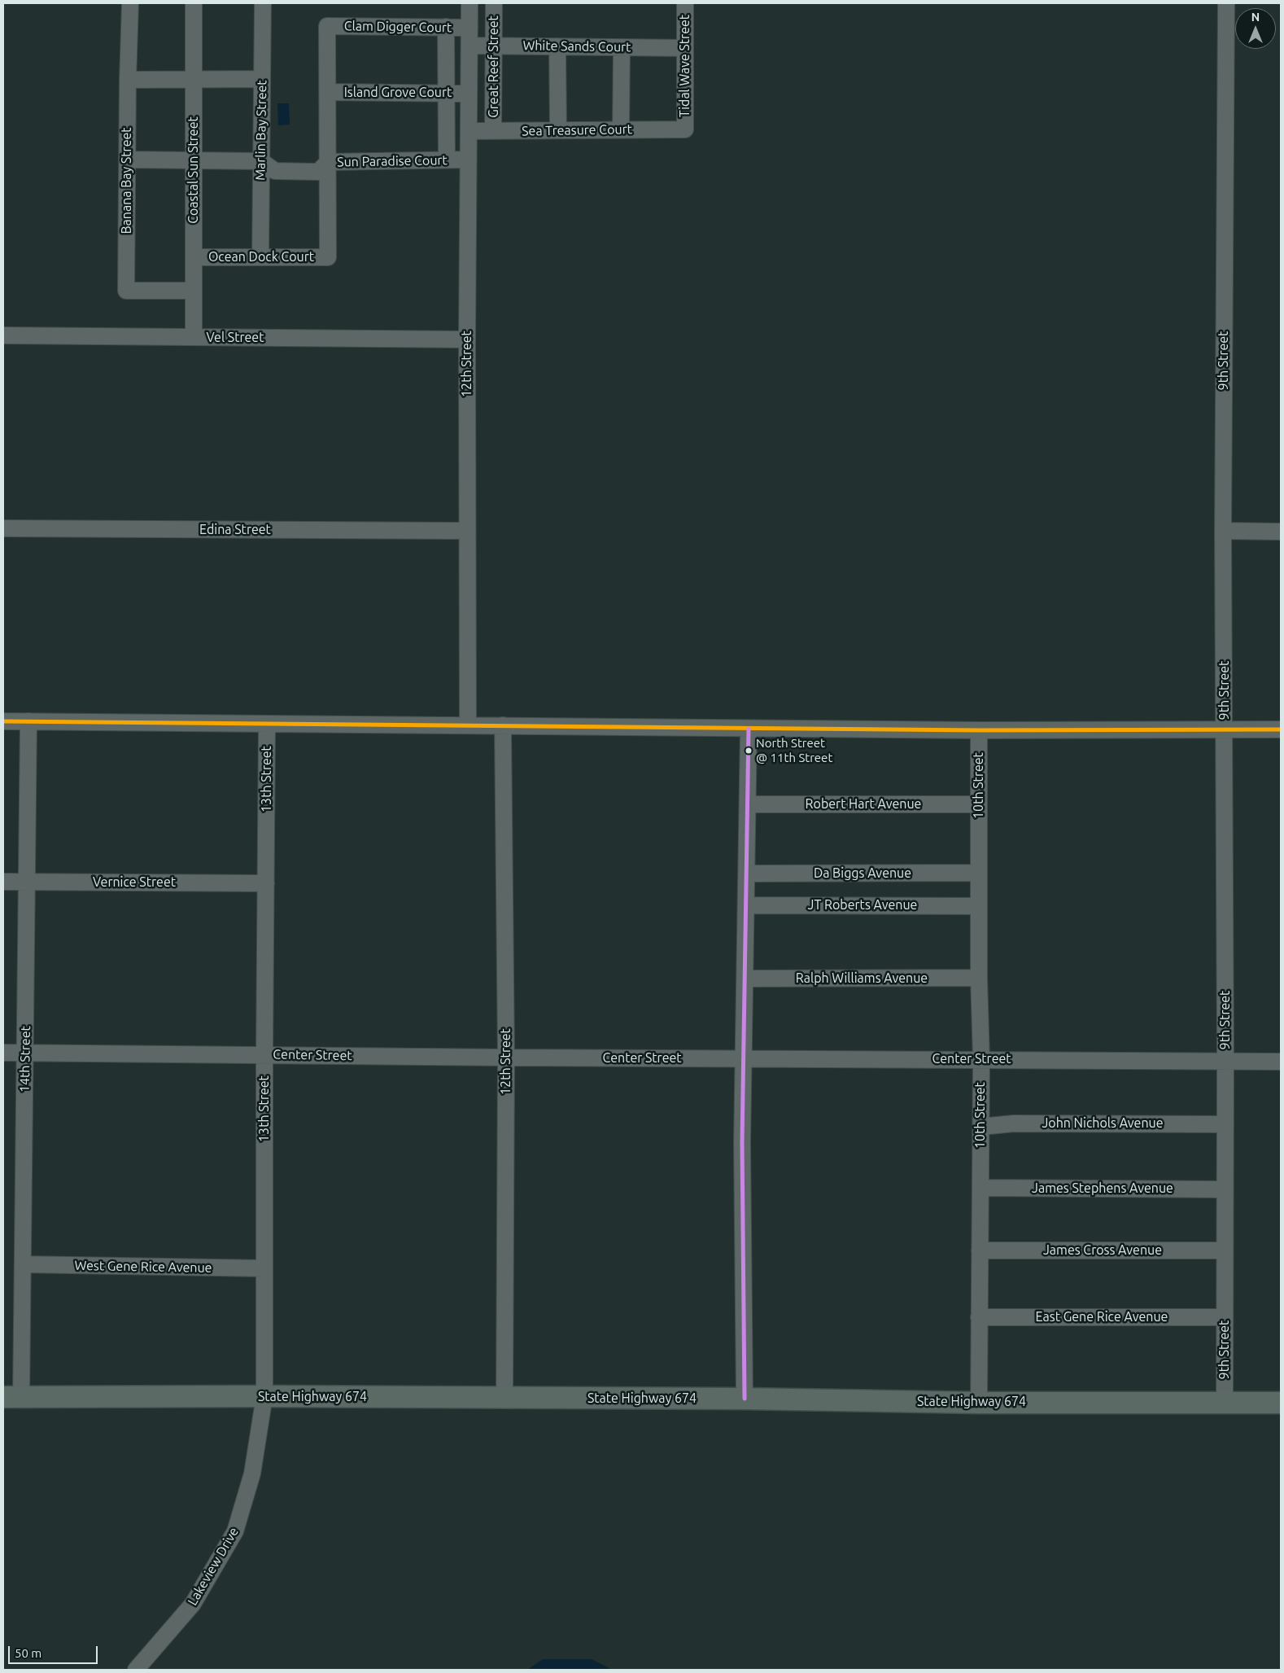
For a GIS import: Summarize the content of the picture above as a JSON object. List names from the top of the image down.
{
  "streets": {
    "main road": ["State Highway 674"],
    "street": [
      "Clam Digger Court",
      "White Sands Court",
      "Tidal Wave Street",
      "Great Reef Street",
      "Island Grove Court",
      "Marlin Bay Street",
      "Sea Treasure Court",
      "Sun Paradise Court",
      "Coastal Sun Street",
      "Banana Bay Street",
      "Ocean Dock Court",
      "Vel Street",
      "9th Street",
      "12th Street",
      "Edina Street",
      "13th Street",
      "10th Street",
      "Robert Hart Avenue",
      "Da Biggs Avenue",
      "Vernice Street",
      "JT Roberts Avenue",
      "Ralph Williams Avenue",
      "Center Street",
      "14th Street",
      "John Nichols Avenue",
      "James Stephens Avenue",
      "James Cross Avenue",
      "West Gene Rice Avenue",
      "East Gene Rice Avenue",
      "Lakeview Drive"
    ]
  },
  "crossings": [
    ["Clam Digger Court", "Island Grove Court"],
    ["Clam Digger Court", "12th Street"],
    ["White Sands Court", "Tidal Wave Street"],
    ["White Sands Court", "Great Reef Street"],
    ["White Sands Court", "12th Street"],
    ["Tidal Wave Street", "Sea Treasure Court"],
    ["Great Reef Street", "Sea Treasure Court"],
    ["Island Grove Court", "12th Street"],
    ["Marlin Bay Street", "Sun Paradise Court"],
    ["Marlin Bay Street", "Ocean Dock Court"],
    ["Sea Treasure Court", "12th Street"],
    ["Sun Paradise Court", "Coastal Sun Street"],
    ["Sun Paradise Court", "Banana Bay Street"],
    ["Sun Paradise Court", "Ocean Dock Court"],
    ["Sun Paradise Court", "12th Street"],
    ["Coastal Sun Street", "Banana Bay Street"],
    ["Coastal Sun Street", "Ocean Dock Court"],
    ["Coastal Sun Street", "Vel Street"],
    ["Vel Street", "12th Street"],
    ["9th Street", "Center Street"],
    ["9th Street", "John Nichols Avenue"],
    ["9th Street", "James Stephens Avenue"],
    ["9th Street", "James Cross Avenue"],
    ["9th Street", "East Gene Rice Avenue"],
    ["9th Street", "State Highway 674"],
    ["12th Street", "Edina Street"],
    ["12th Street", "Center Street"],
    ["12th Street", "State Highway 674"],
    ["13th Street", "Vernice Street"],
    ["13th Street", "Center Street"],
    ["13th Street", "West Gene Rice Avenue"],
    ["13th Street", "State Highway 674"],
    ["13th Street", "Lakeview Drive"],
    ["10th Street", "Robert Hart Avenue"],
    ["10th Street", "Da Biggs Avenue"],
    ["10th Street", "JT Roberts Avenue"],
    ["10th Street", "Ralph Williams Avenue"],
    ["10th Street", "Center Street"],
    ["10th Street", "John Nichols Avenue"],
    ["10th Street", "James Stephens Avenue"],
    ["10th Street", "James Cross Avenue"],
    ["10th Street", "East Gene Rice Avenue"],
    ["10th Street", "State Highway 674"],
    ["Vernice Street", "14th Street"],
    ["Center Street", "14th Street"],
    ["14th Street", "West Gene Rice Avenue"],
    ["14th Street", "State Highway 674"],
    ["State Highway 674", "Lakeview Drive"]
  ],
  "places": ["North Street @ 11th Street"],
  "lines": ["transit line 50"],
  "scale_bar": "50 m",
  "north": "top"
}
